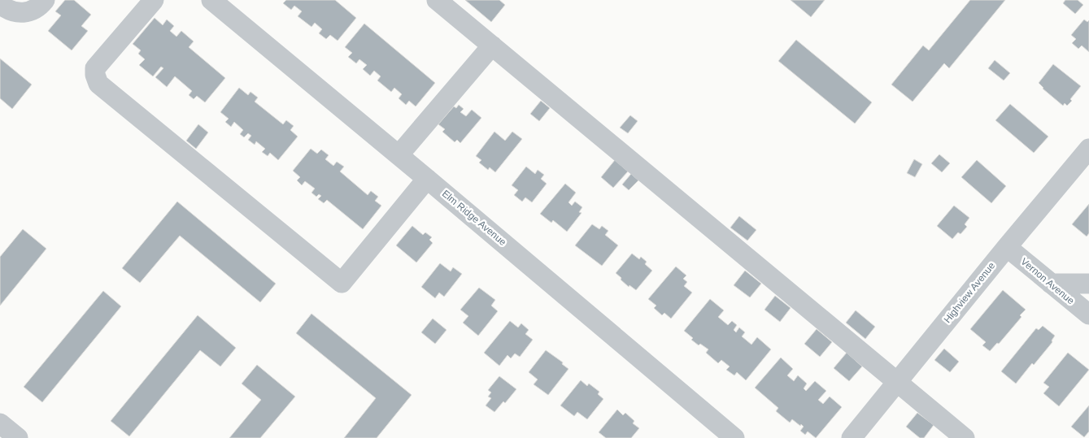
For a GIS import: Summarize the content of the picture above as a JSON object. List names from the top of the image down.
{
  "streets": {
    "street": ["Elm Ridge Avenue", "Vernon Avenue", "Highview Avenue"]
  },
  "crossings": [
    ["Vernon Avenue", "Highview Avenue"]
  ]
}
